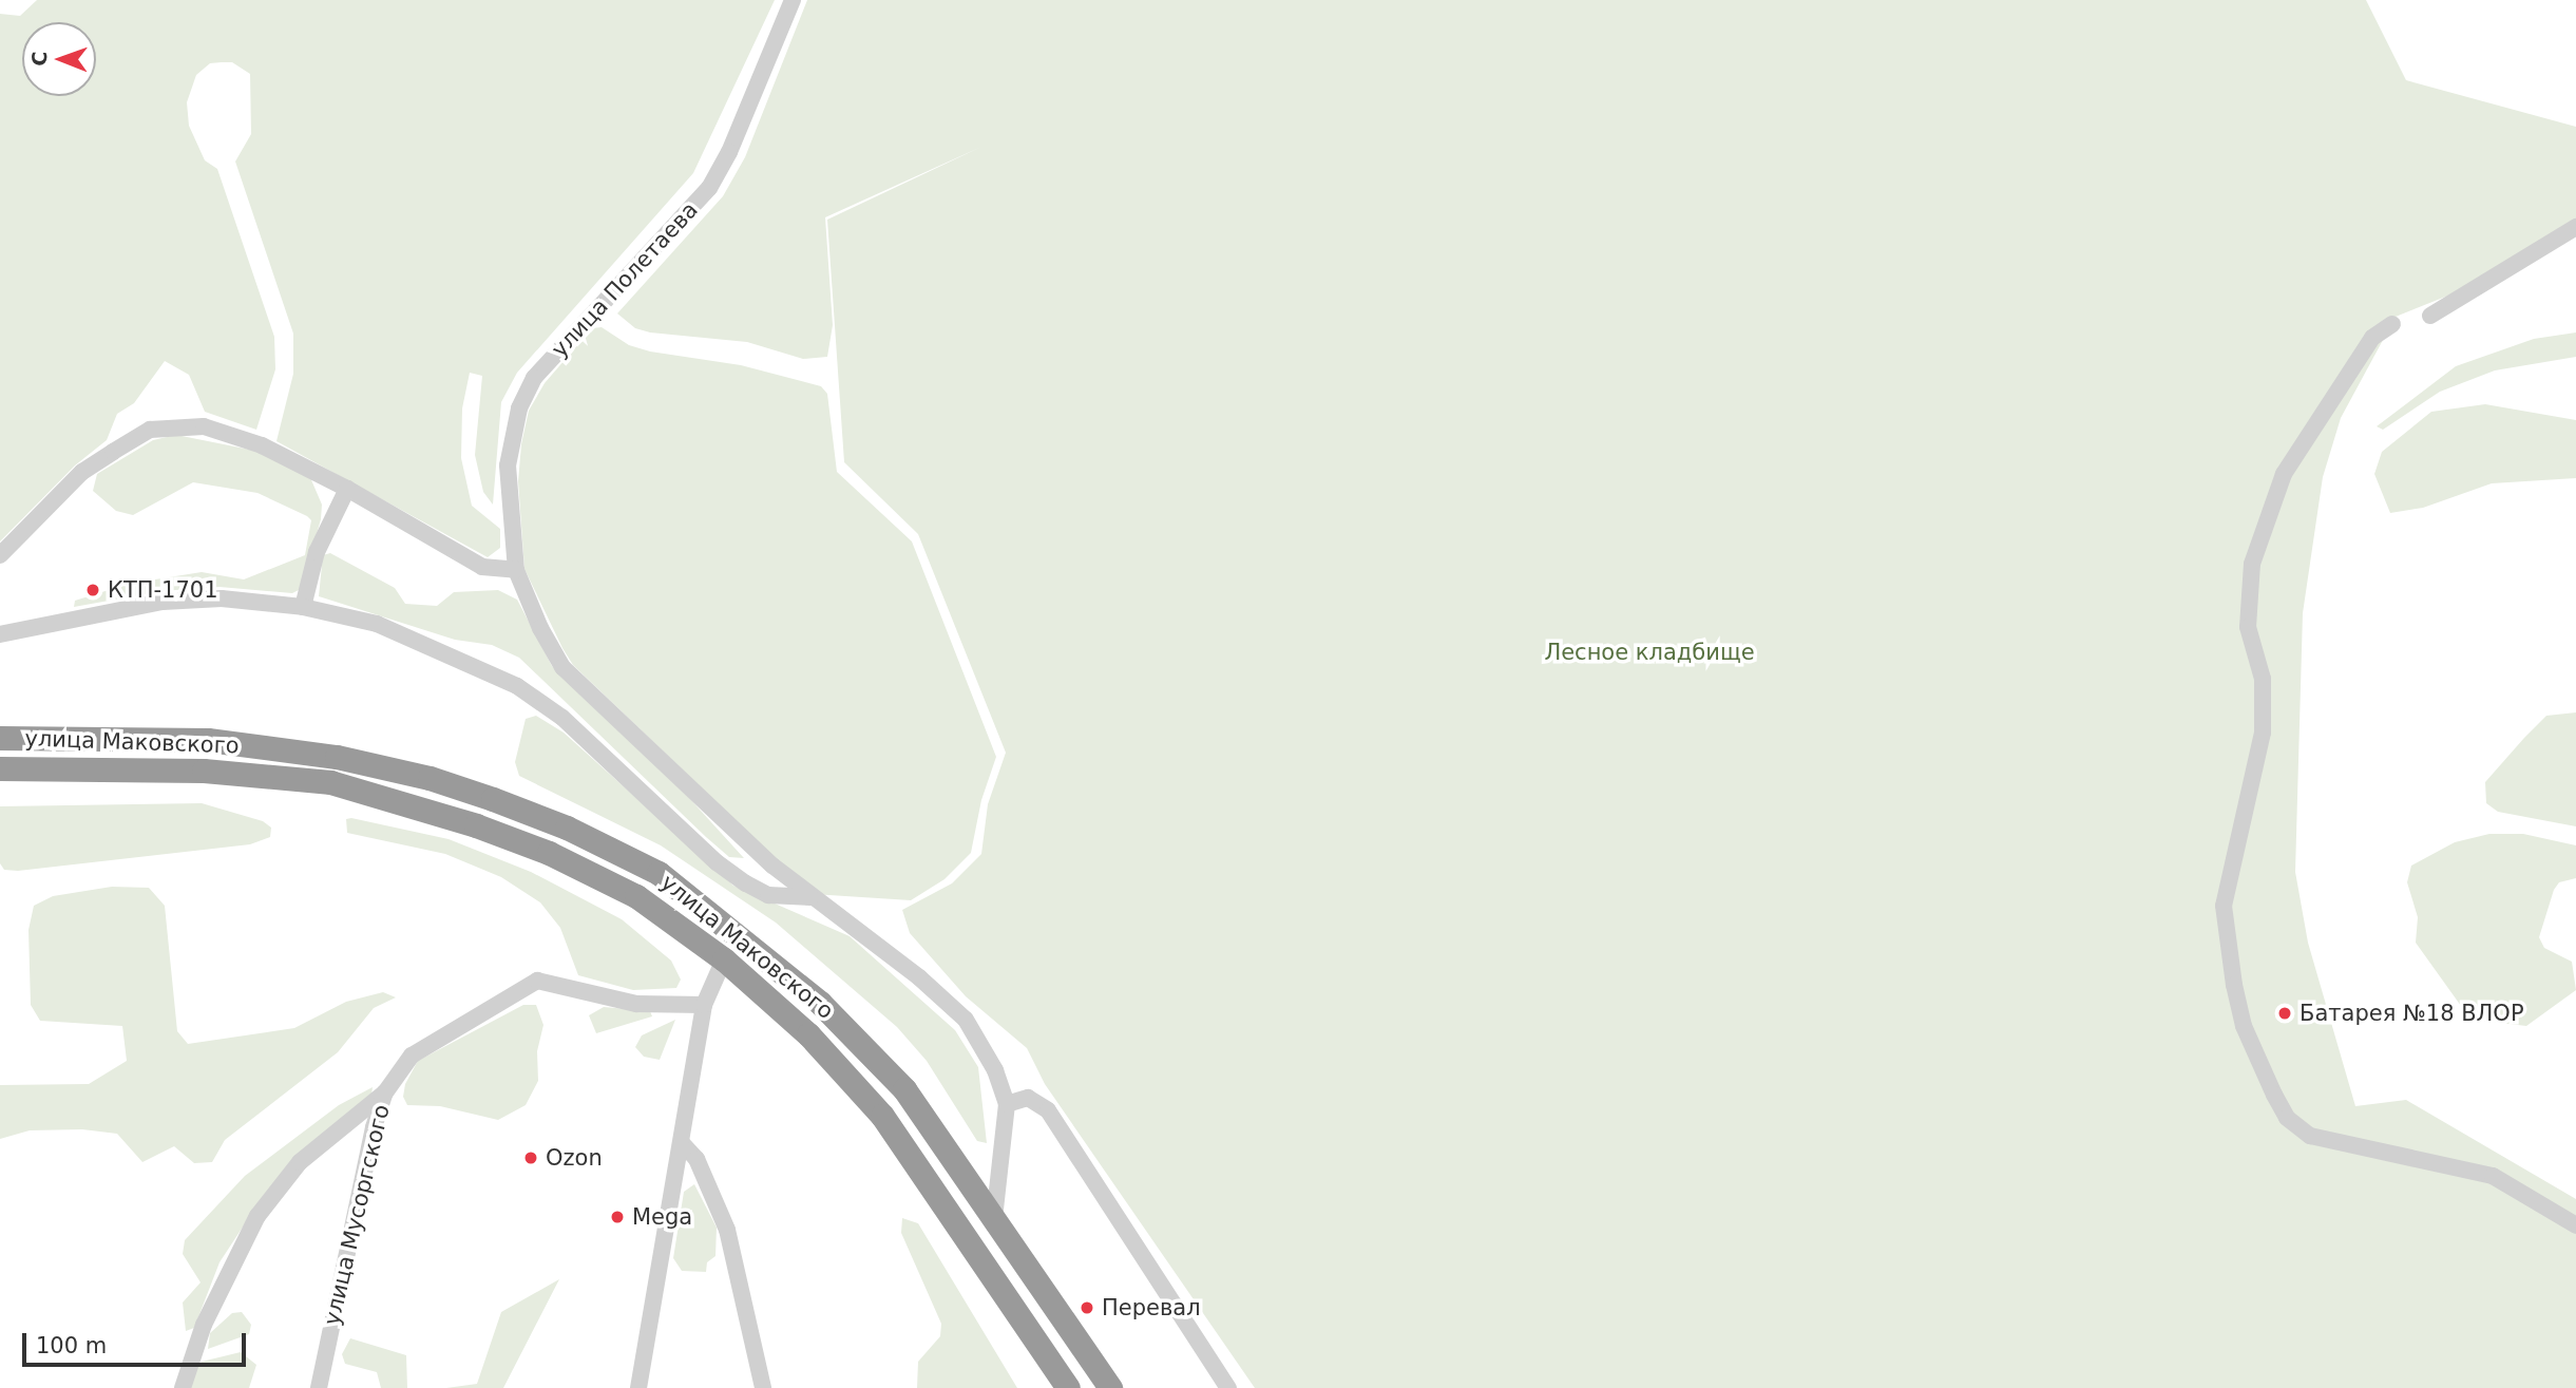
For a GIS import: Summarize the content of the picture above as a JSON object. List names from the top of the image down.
{
  "streets": {
    "highway": ["улица Маковского"],
    "street": ["улица Полетаева", "улица Мусоргского"]
  },
  "parks": ["Лесное кладбище"],
  "places": [
    "КТП-1701",
    "Батарея №18 ВЛОР",
    "Ozon",
    "Mega",
    "Перевал"
  ],
  "scale_bar": "100 m",
  "north": "left"
}
